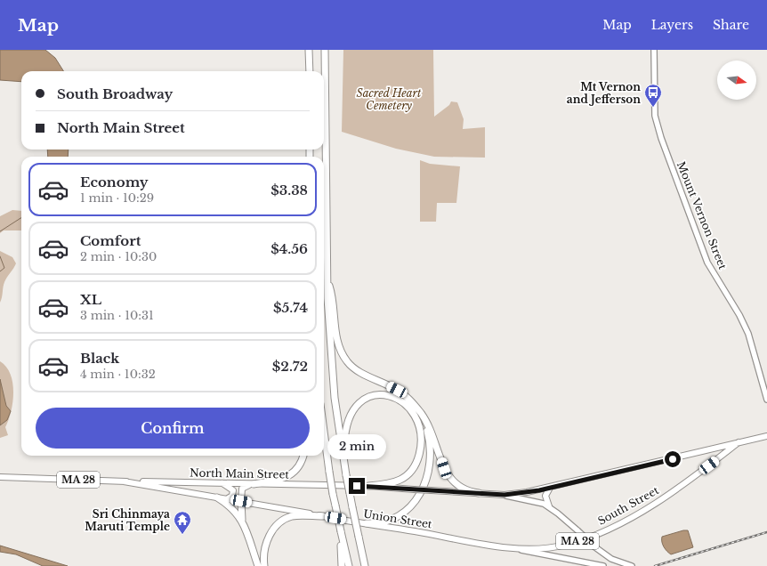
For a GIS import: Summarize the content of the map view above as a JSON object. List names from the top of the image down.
{
  "streets": {
    "main road": [
      "Mount Vernon Street",
      "North Main Street",
      "MA 28",
      "South Street",
      "Union Street"
    ]
  },
  "crossings": [
    ["North Main Street", "MA 28"],
    ["North Main Street", "Union Street"],
    ["MA 28", "South Street"],
    ["South Street", "Union Street"]
  ],
  "parks": ["Sacred Heart Cemetery"],
  "places": {
    "bus stop": ["Mt Vernon and Jefferson"],
    "temple": ["Sri Chinmaya Maruti Temple"]
  },
  "north": "right",
  "page": {
    "header": "Map",
    "nav": ["Map", "Layers", "Share"],
    "banner": ["South Broadway", "North Main Street"],
    "list": [
      {
        "name": "Economy",
        "note": "1 min · 10:29",
        "value": "$3.38"
      },
      {
        "name": "Comfort",
        "note": "2 min · 10:30",
        "value": "$4.56"
      },
      {
        "name": "XL",
        "note": "3 min · 10:31",
        "value": "$5.74"
      },
      {
        "name": "Black",
        "note": "4 min · 10:32",
        "value": "$2.72"
      }
    ],
    "buttons": "Confirm",
    "bubble": "2 min"
  }
}
